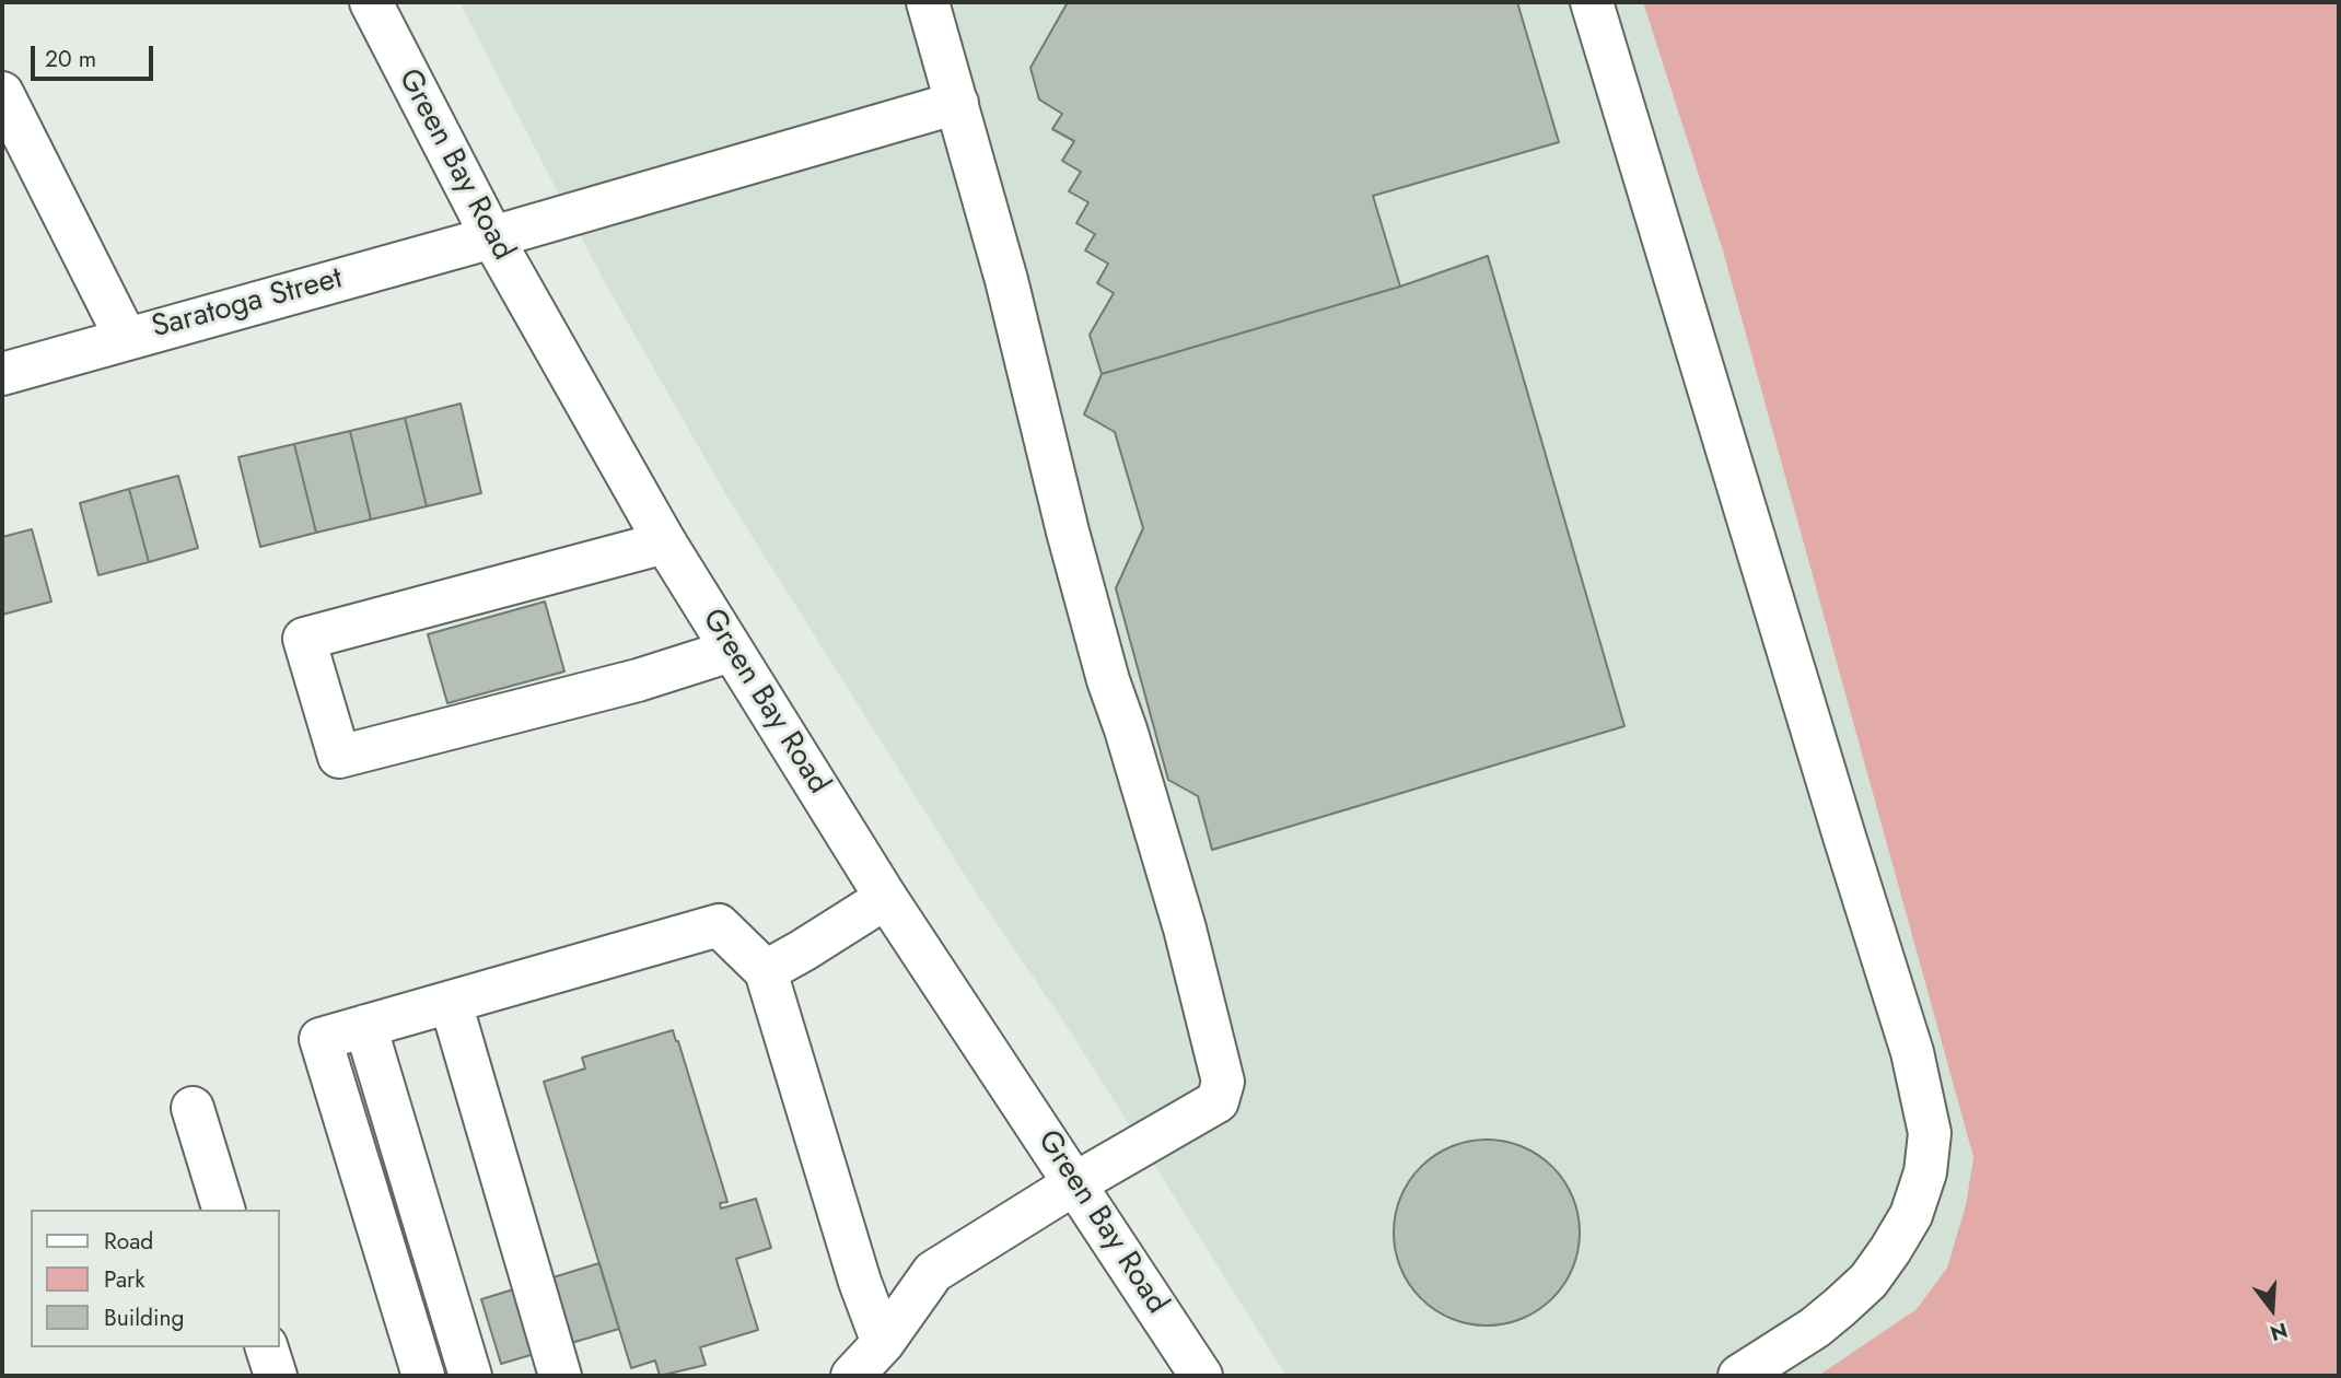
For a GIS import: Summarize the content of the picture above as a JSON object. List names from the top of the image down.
{
  "streets": {
    "main road": ["Green Bay Road", "Saratoga Street"]
  },
  "crossings": [
    ["Green Bay Road", "Saratoga Street"]
  ],
  "legend": ["Road", "Park", "Building"],
  "scale_bar": "20 m",
  "north": "bottom"
}
